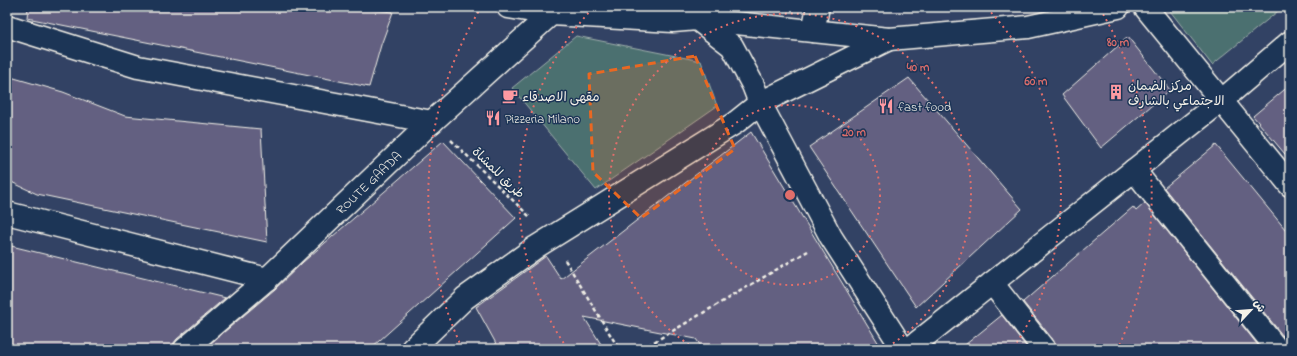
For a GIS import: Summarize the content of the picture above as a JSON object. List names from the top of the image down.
{
  "streets": {
    "street": ["ROUTE GAADA"],
    "path": ["طريق للمشاة"]
  },
  "crossings": [
    ["طريق للمشاة", "ROUTE GAADA"]
  ],
  "places": {
    "building": ["مركز الضمان الاجتماعي بالشارف"],
    "cafe": ["مقهى الاصدقاء"],
    "restaurant": ["fast food", "Pizzeria Milano"]
  },
  "north": "top right",
  "rings": [
    "80 m",
    "40 m",
    "60 m",
    "20 m"
  ]
}
